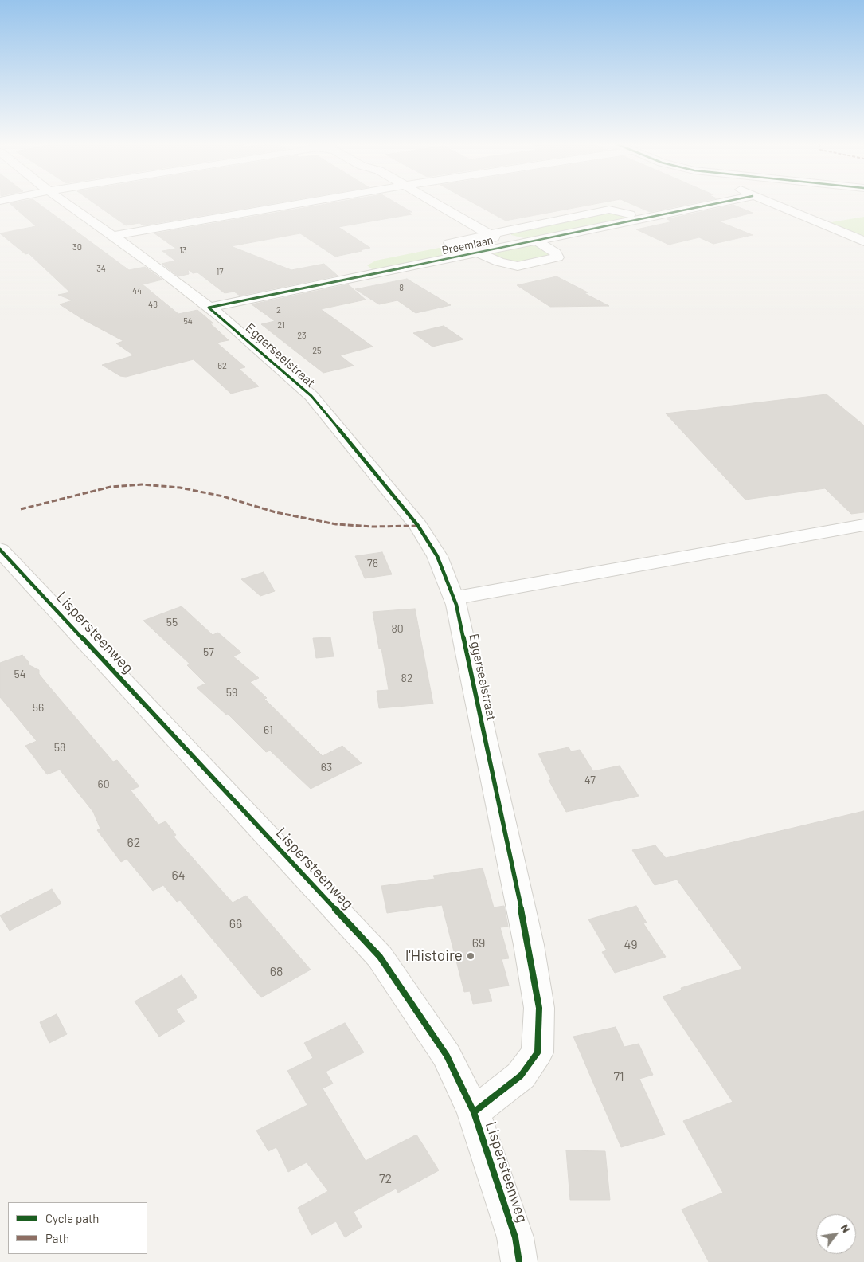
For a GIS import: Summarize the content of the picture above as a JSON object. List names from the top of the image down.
{
  "streets": {
    "street": ["Breemlaan", "Eggerseelstraat", "Lispersteenweg"]
  },
  "crossings": [
    ["Breemlaan", "Eggerseelstraat"],
    ["Eggerseelstraat", "Lispersteenweg"]
  ],
  "places": ["l'Histoire"],
  "house_numbers": [
    "30",
    "13",
    "34",
    "17",
    "8",
    "44",
    "48",
    "2",
    "54",
    "21",
    "23",
    "25",
    "62",
    "78",
    "55",
    "80",
    "57",
    "54",
    "82",
    "59",
    "56",
    "61",
    "58",
    "63",
    "47",
    "60",
    "62",
    "64",
    "66",
    "69",
    "49",
    "68",
    "71",
    "72"
  ],
  "legend": ["Cycle path", "Path"],
  "north": "top right"
}
